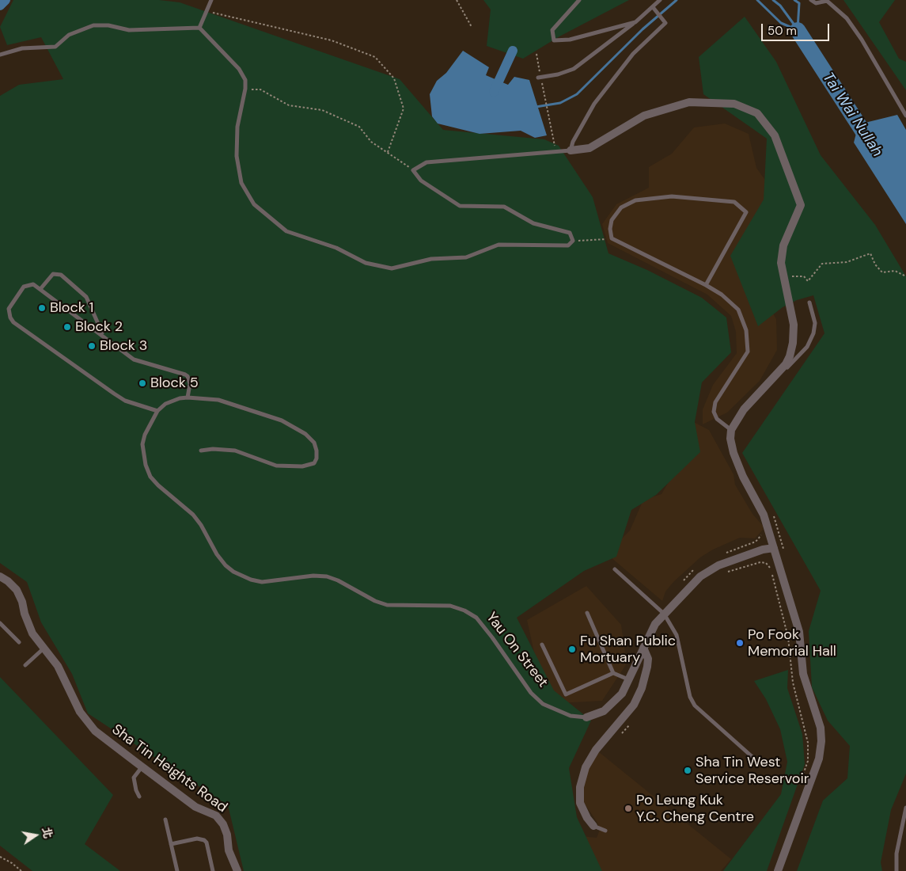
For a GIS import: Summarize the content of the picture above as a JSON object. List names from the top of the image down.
{
  "streets": {
    "street": ["Yau On Street", "Sha Tin Heights Road"]
  },
  "water": ["Tai Wai Nullah"],
  "places": [
    "Block 1",
    "Block 2",
    "Block 3",
    "Block 5",
    "Po Fook Memorial Hall",
    "Fu Shan Public Mortuary",
    "Sha Tin West Service Reservoir",
    "Po Leung Kuk Y.C. Cheng Centre"
  ],
  "scale_bar": "50 m",
  "north": "right"
}
